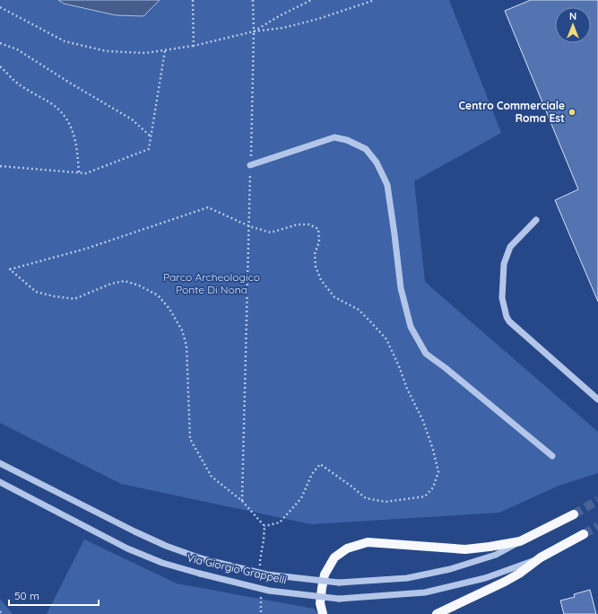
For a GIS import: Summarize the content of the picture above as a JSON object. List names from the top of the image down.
{
  "streets": {
    "main road": ["Via Giorgio Grappelli"]
  },
  "parks": ["Parco Archeologico Ponte Di Nona"],
  "places": ["Centro Commerciale Roma Est"],
  "scale_bar": "50 m",
  "north": "top"
}
